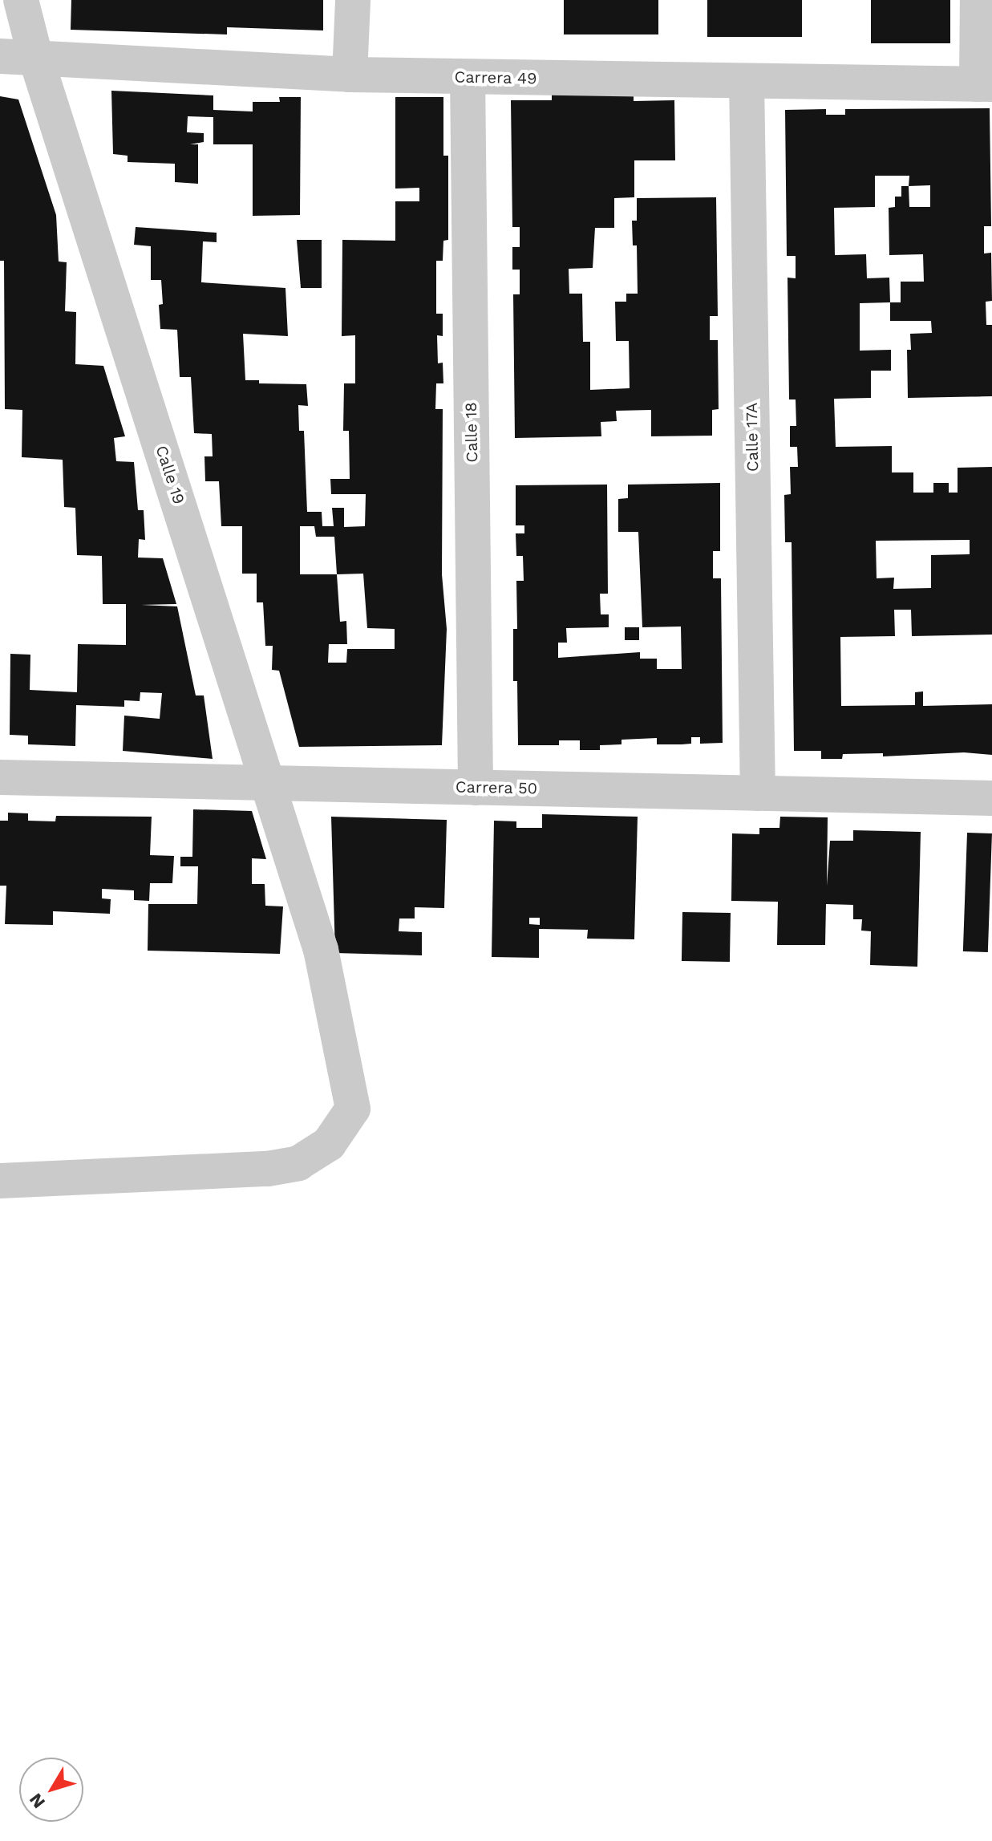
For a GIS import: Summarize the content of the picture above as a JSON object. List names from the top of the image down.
{
  "streets": {
    "street": [
      "Carrera 49",
      "Calle 18",
      "Calle 17A",
      "Calle 19",
      "Carrera 50"
    ]
  },
  "crossings": [
    ["Carrera 49", "Calle 18"],
    ["Carrera 49", "Calle 17A"],
    ["Carrera 49", "Calle 19"],
    ["Calle 18", "Carrera 50"],
    ["Calle 17A", "Carrera 50"],
    ["Calle 19", "Carrera 50"]
  ],
  "north": "bottom left"
}
